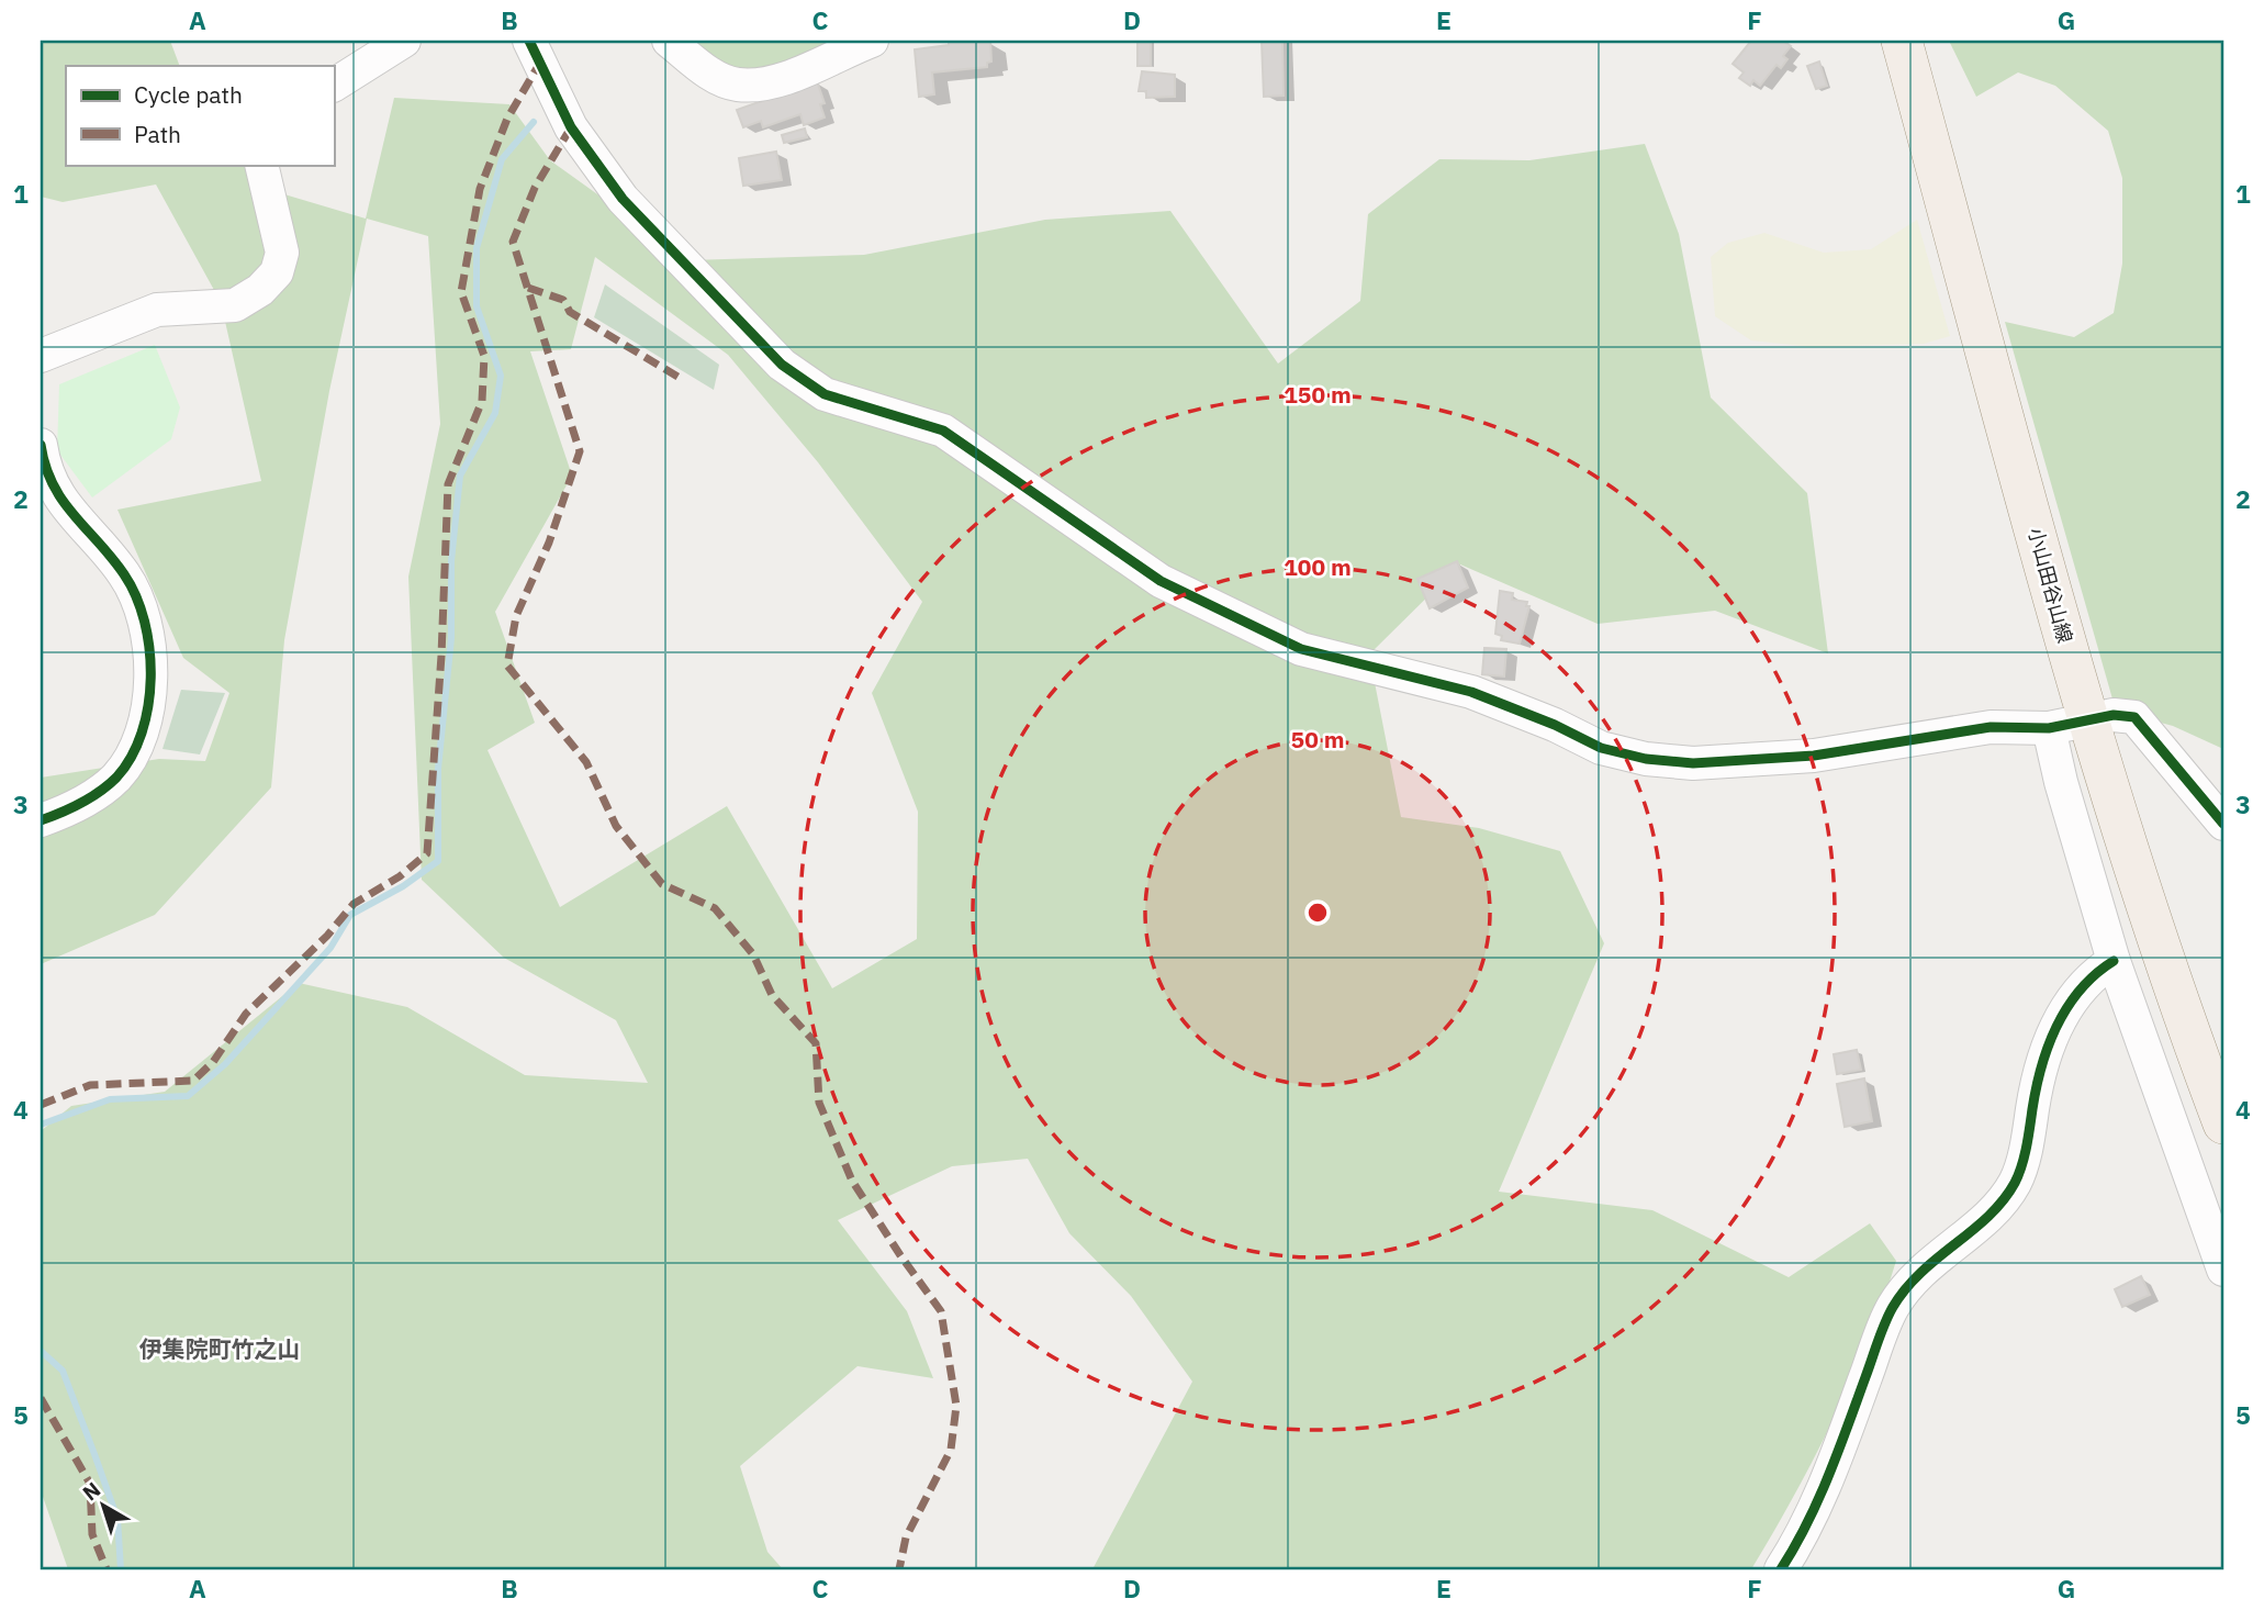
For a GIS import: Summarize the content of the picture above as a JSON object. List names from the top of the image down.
{
  "streets": {
    "main road": ["小山田谷山線"]
  },
  "districts": ["伊集院町竹之山"],
  "legend": ["Cycle path", "Path"],
  "north": "top left",
  "grid": {
    "columns": [
      "A",
      "B",
      "C",
      "D",
      "E",
      "F",
      "G"
    ],
    "rows": [
      "1",
      "2",
      "3",
      "4",
      "5"
    ]
  },
  "rings": ["150 m", "100 m", "50 m"]
}
